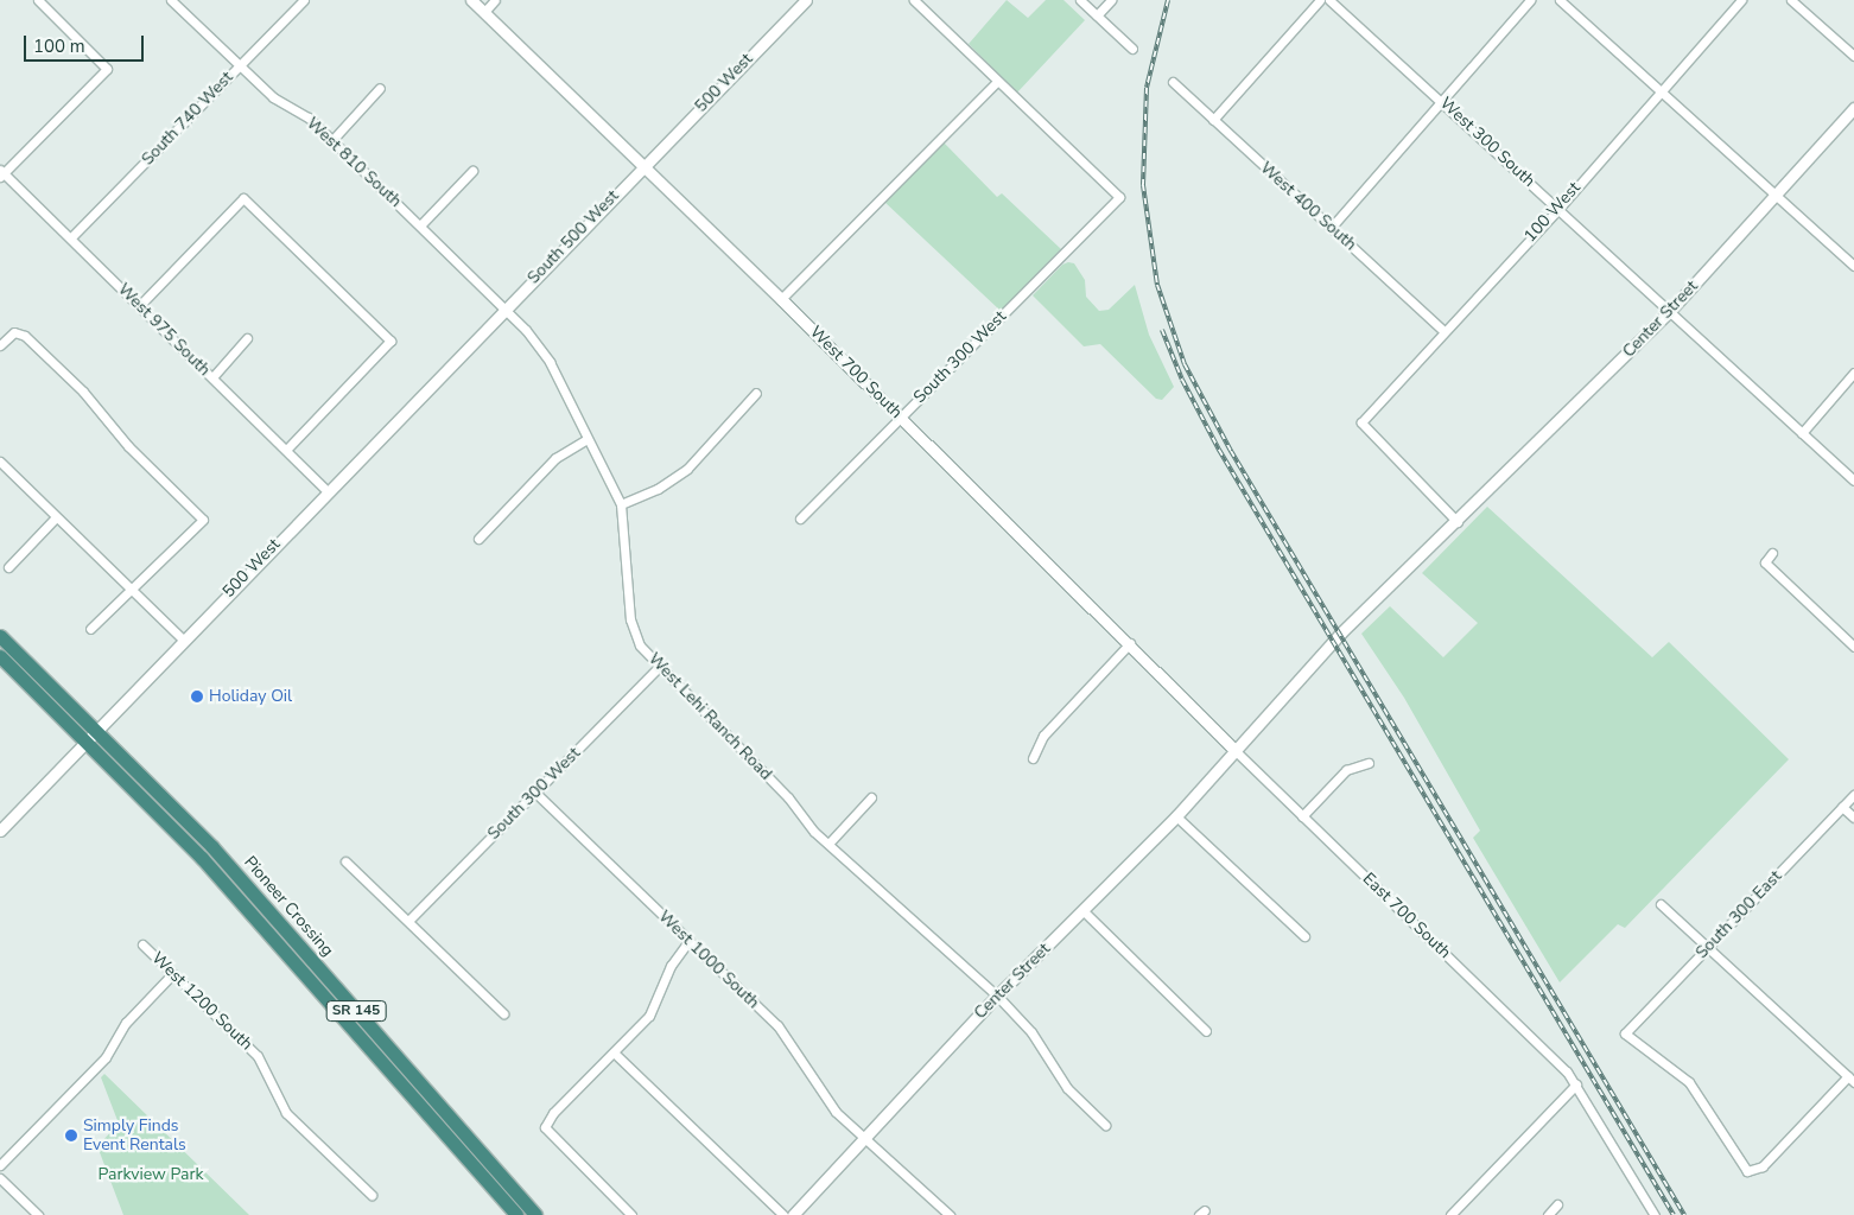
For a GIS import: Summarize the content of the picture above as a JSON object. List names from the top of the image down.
{
  "streets": {
    "highway": ["Pioneer Crossing", "SR 145"],
    "street": [
      "500 West",
      "South 740 West",
      "West 300 South",
      "West 810 South",
      "West 400 South",
      "100 West",
      "South 500 West",
      "Center Street",
      "West 975 South",
      "South 300 West",
      "West 700 South",
      "West Lehi Ranch Road",
      "South 300 East",
      "East 700 South",
      "West 1000 South",
      "West 1200 South"
    ]
  },
  "crossings": [
    ["500 West", "West 810 South"],
    ["500 West", "South 500 West"],
    ["500 West", "West 975 South"],
    ["500 West", "West 700 South"],
    ["500 West", "West Lehi Ranch Road"],
    ["500 West", "Pioneer Crossing"],
    ["South 740 West", "West 810 South"],
    ["South 740 West", "West 975 South"],
    ["West 300 South", "100 West"],
    ["West 300 South", "Center Street"],
    ["West 810 South", "South 500 West"],
    ["West 810 South", "West Lehi Ranch Road"],
    ["West 400 South", "100 West"],
    ["100 West", "Center Street"],
    ["South 500 West", "West 700 South"],
    ["South 500 West", "West Lehi Ranch Road"],
    ["Center Street", "West 700 South"],
    ["Center Street", "West Lehi Ranch Road"],
    ["Center Street", "East 700 South"],
    ["Center Street", "West 1000 South"],
    ["South 300 West", "West 700 South"],
    ["South 300 West", "West Lehi Ranch Road"],
    ["South 300 West", "West 1000 South"],
    ["West 700 South", "East 700 South"]
  ],
  "parks": ["Parkview Park"],
  "places": ["Holiday Oil", "Simply Finds Event Rentals"],
  "scale_bar": "100 m"
}
